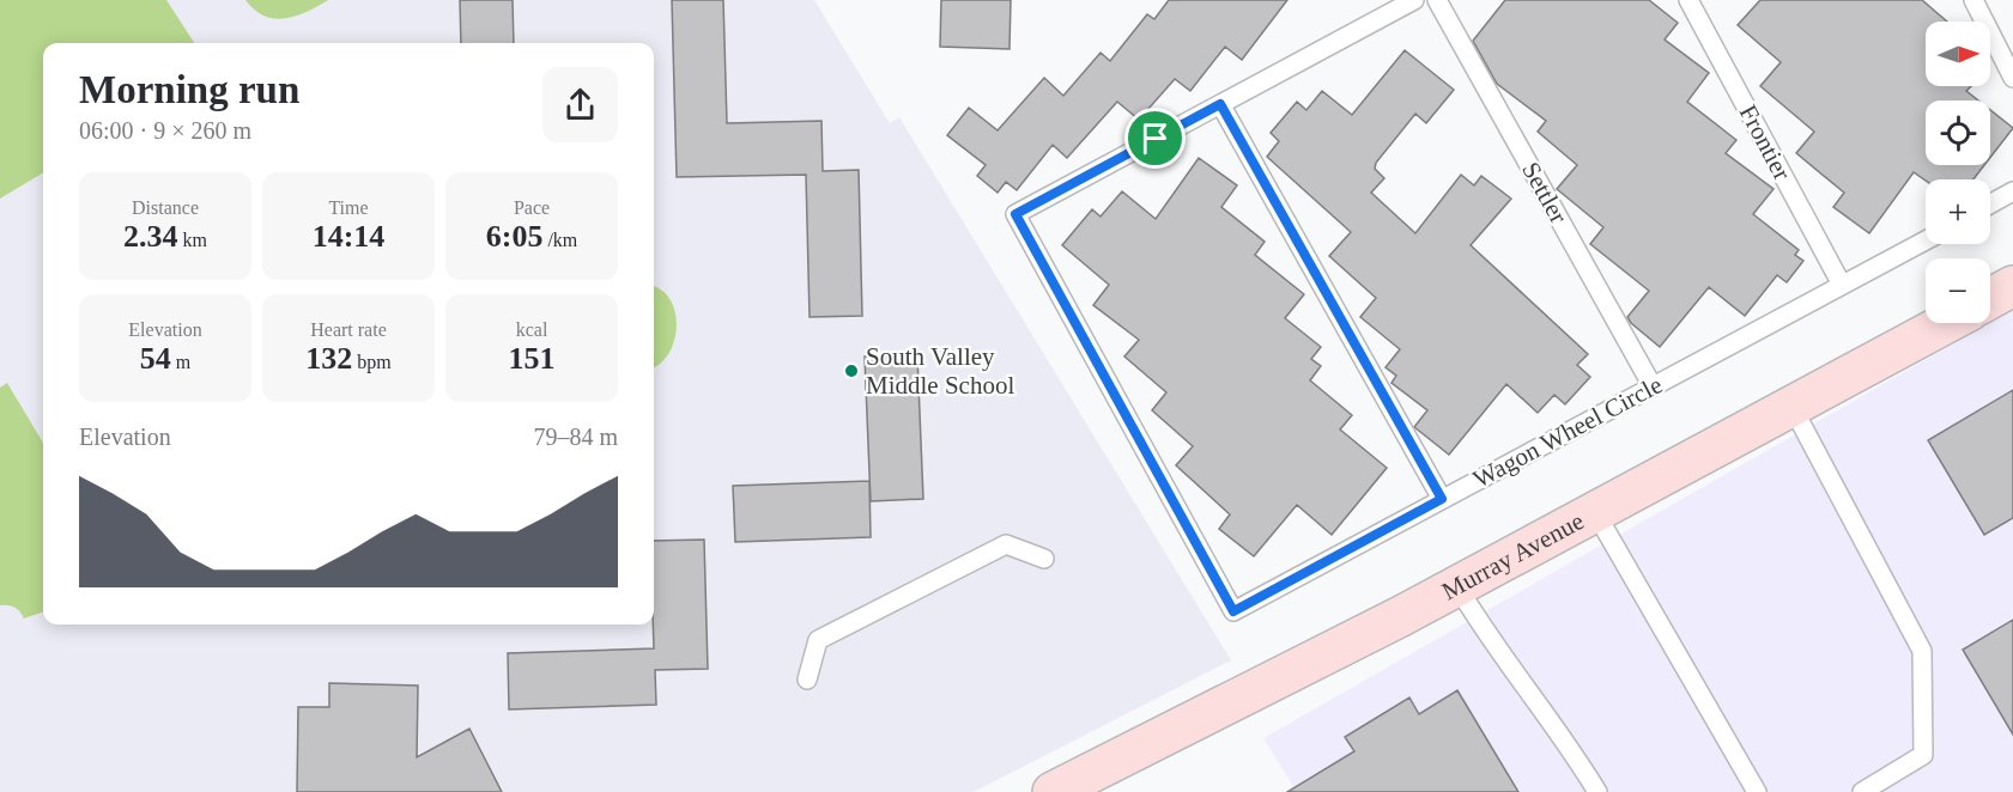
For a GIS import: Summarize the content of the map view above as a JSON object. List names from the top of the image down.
{
  "streets": {
    "street": ["Murray Avenue"],
    "lane": ["Frontier", "Settler", "Wagon Wheel Circle"]
  },
  "crossings": [
    ["Frontier", "Wagon Wheel Circle"],
    ["Settler", "Wagon Wheel Circle"]
  ],
  "places": ["South Valley Middle School"],
  "north": "right",
  "page": {
    "map_buttons": ["+", "−"],
    "heading": ["Morning run", "06:00 · 9 × 260 m"],
    "stats": [
      ["Distance", "2.34 km"],
      ["Time", "14:14"],
      ["Pace", "6:05 /km"],
      ["Elevation", "54 m"],
      ["Heart rate", "132 bpm"],
      ["kcal", "151"]
    ],
    "chart": ["Elevation", "79–84 m"]
  }
}
